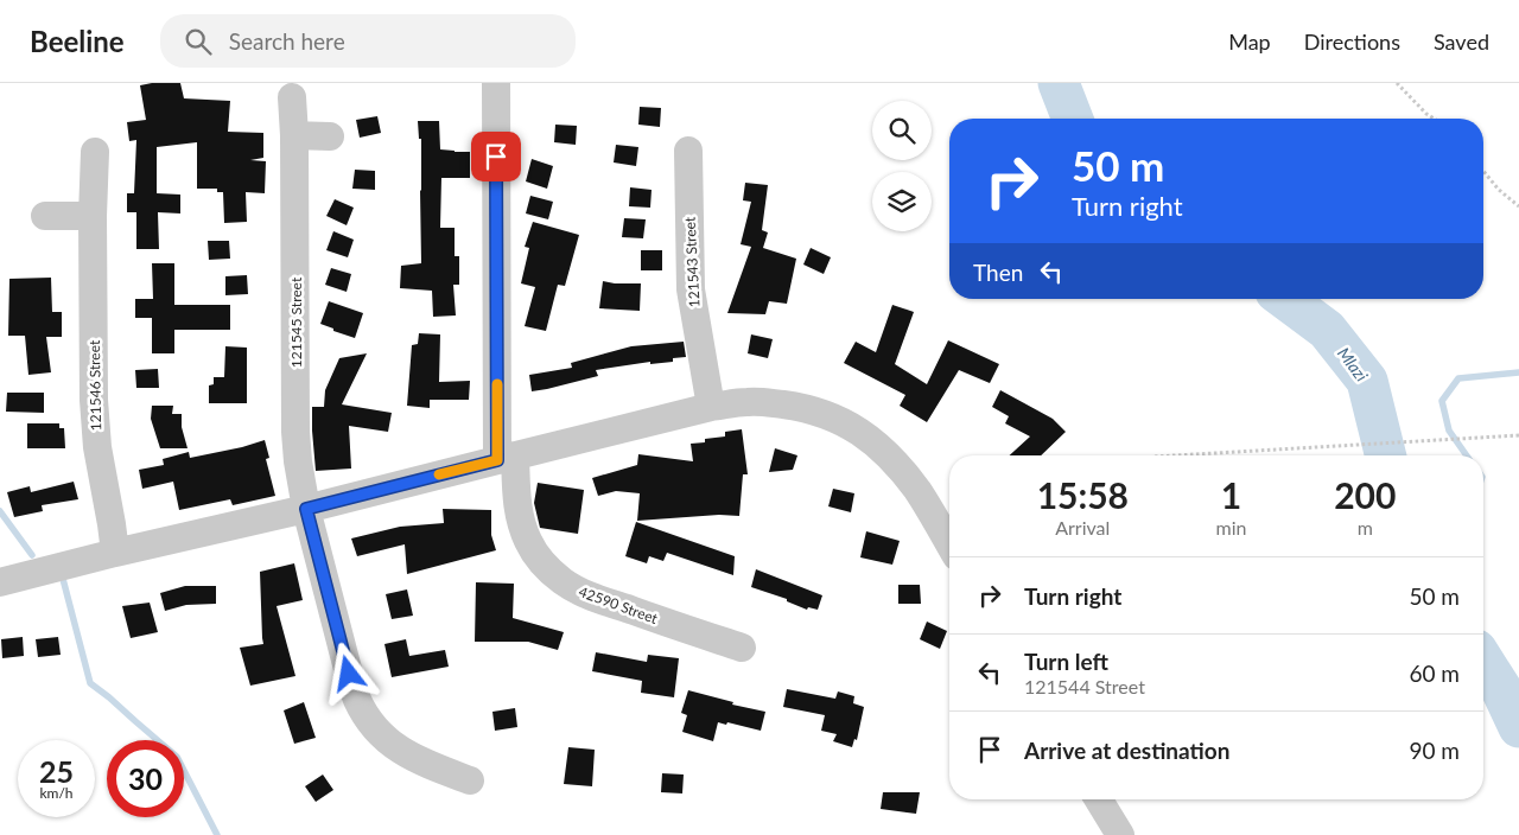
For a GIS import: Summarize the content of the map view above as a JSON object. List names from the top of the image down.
{
  "streets": {
    "street": [
      "121543 Street",
      "121545 Street",
      "121546 Street",
      "42590 Street"
    ]
  },
  "water": ["Mlazi"],
  "page": {
    "header": "Beeline",
    "search": "Search here",
    "nav": ["Map", "Directions", "Saved"],
    "turn": ["50 m", "Turn right"],
    "then": "Then",
    "eta": [
      "15:58",
      "Arrival",
      "1",
      "min",
      "200",
      "m"
    ],
    "list": [
      {
        "name": "Turn right",
        "value": "50 m"
      },
      {
        "name": "Turn left",
        "note": "121544 Street",
        "value": "60 m"
      },
      {
        "name": "Arrive at destination",
        "value": "90 m"
      }
    ],
    "speed": "25 km/h",
    "limit": "30"
  }
}
